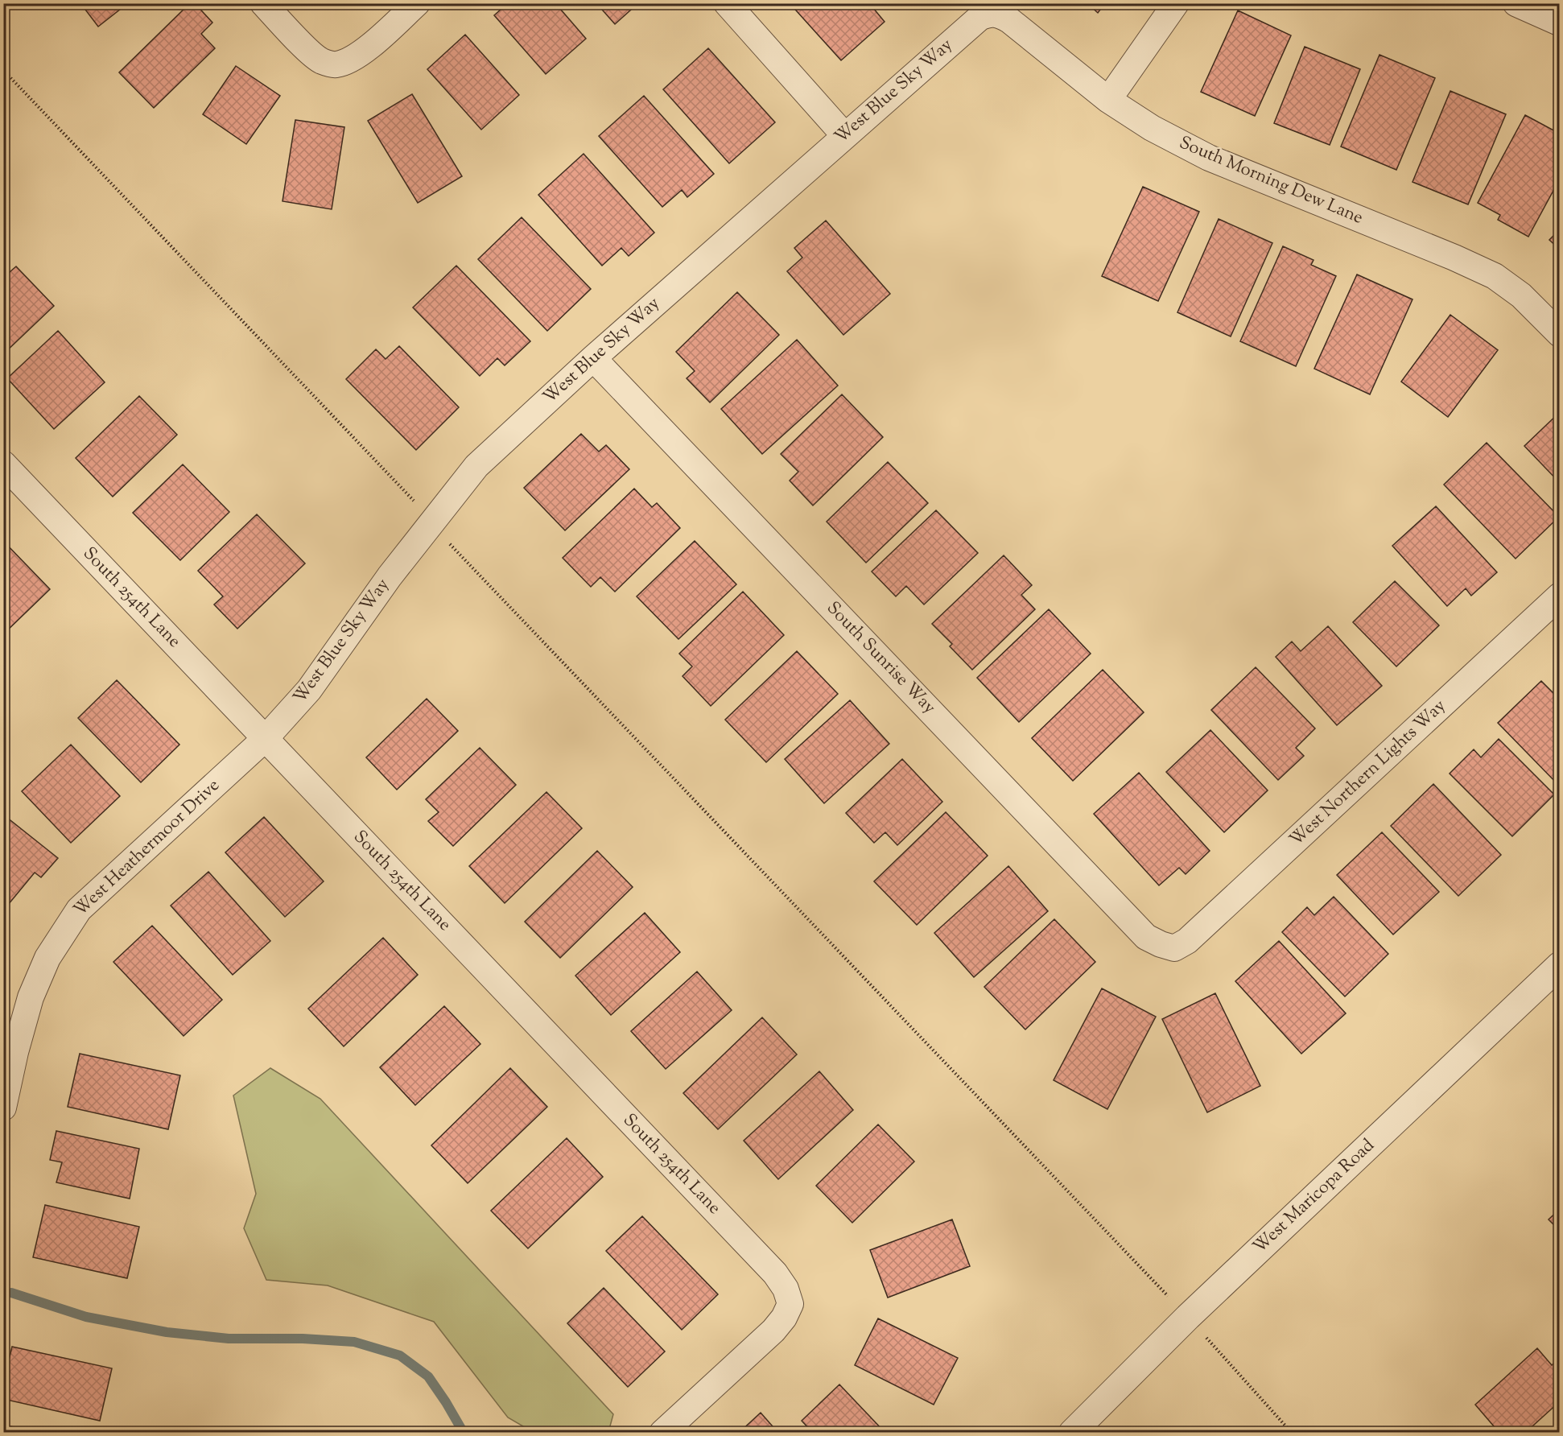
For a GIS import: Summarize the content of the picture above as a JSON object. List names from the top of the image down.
{
  "streets": {
    "street": [
      "West Blue Sky Way",
      "South Morning Dew Lane",
      "South 254th Lane",
      "South Sunrise Way",
      "West Northern Lights Way",
      "West Heathermoor Drive",
      "West Maricopa Road"
    ]
  },
  "crossings": [
    ["West Blue Sky Way", "South Morning Dew Lane"],
    ["West Blue Sky Way", "South 254th Lane"],
    ["West Blue Sky Way", "South Sunrise Way"],
    ["West Blue Sky Way", "West Heathermoor Drive"],
    ["South 254th Lane", "West Heathermoor Drive"],
    ["South Sunrise Way", "West Northern Lights Way"]
  ]
}
